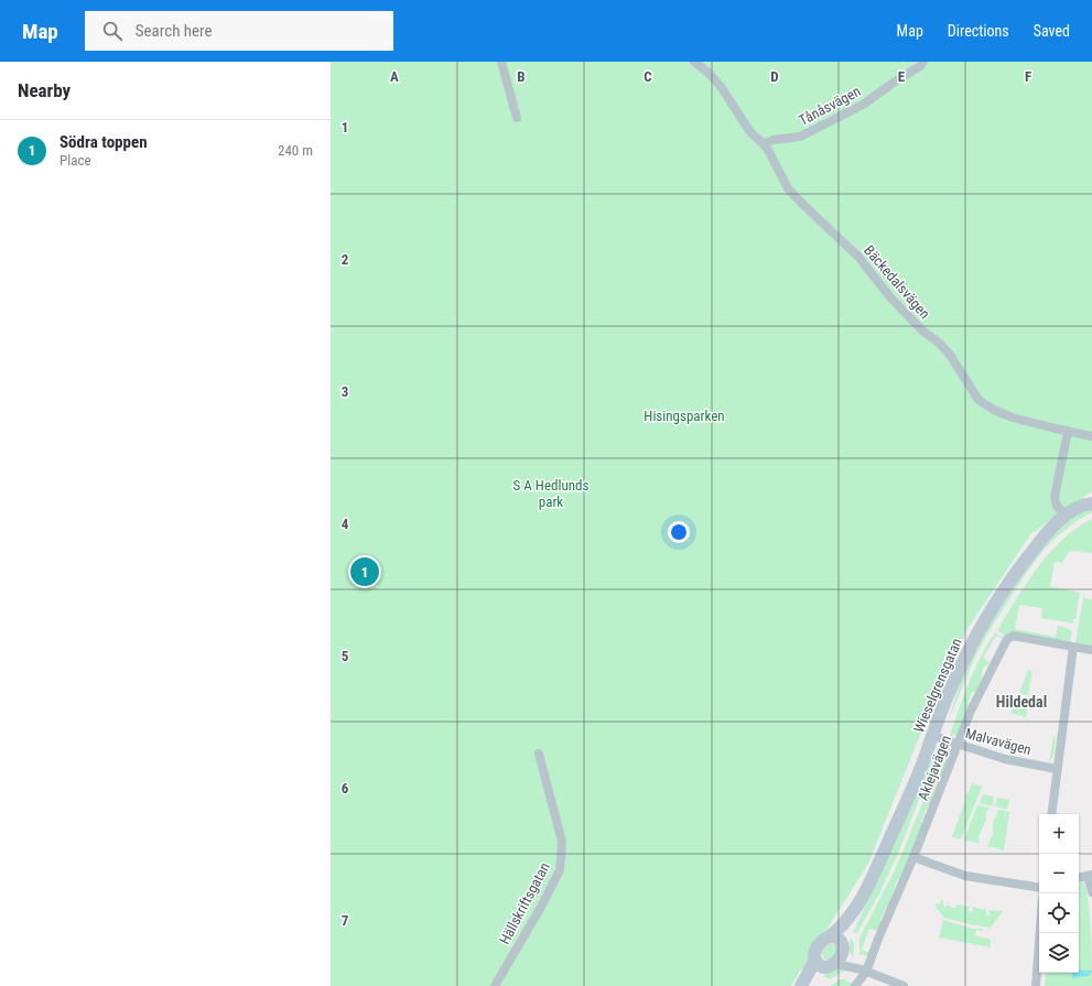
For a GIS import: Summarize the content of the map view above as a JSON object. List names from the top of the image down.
{
  "streets": {
    "street": [
      "Tånåsvägen",
      "Bäckedalsvägen",
      "Wieselgrensgatan",
      "Malvavägen",
      "Aklejavägen",
      "Hällskriftsgatan"
    ]
  },
  "crossings": [
    ["Tånåsvägen", "Bäckedalsvägen"],
    ["Wieselgrensgatan", "Malvavägen"],
    ["Malvavägen", "Aklejavägen"]
  ],
  "districts": ["Hildedal"],
  "parks": ["Hisingsparken", "S A Hedlunds park"],
  "page": {
    "header": "Map",
    "search": "Search here",
    "nav": ["Map", "Directions", "Saved"],
    "heading": "Nearby",
    "list": [
      {
        "mark": "1",
        "name": "Södra toppen",
        "note": "Place",
        "value": "240 m"
      }
    ],
    "pins": "1",
    "map_buttons": ["+", "−"]
  },
  "grid": {
    "columns": [
      "A",
      "B",
      "C",
      "D",
      "E",
      "F"
    ],
    "rows": [
      "1",
      "2",
      "3",
      "4",
      "5",
      "6",
      "7"
    ]
  }
}
